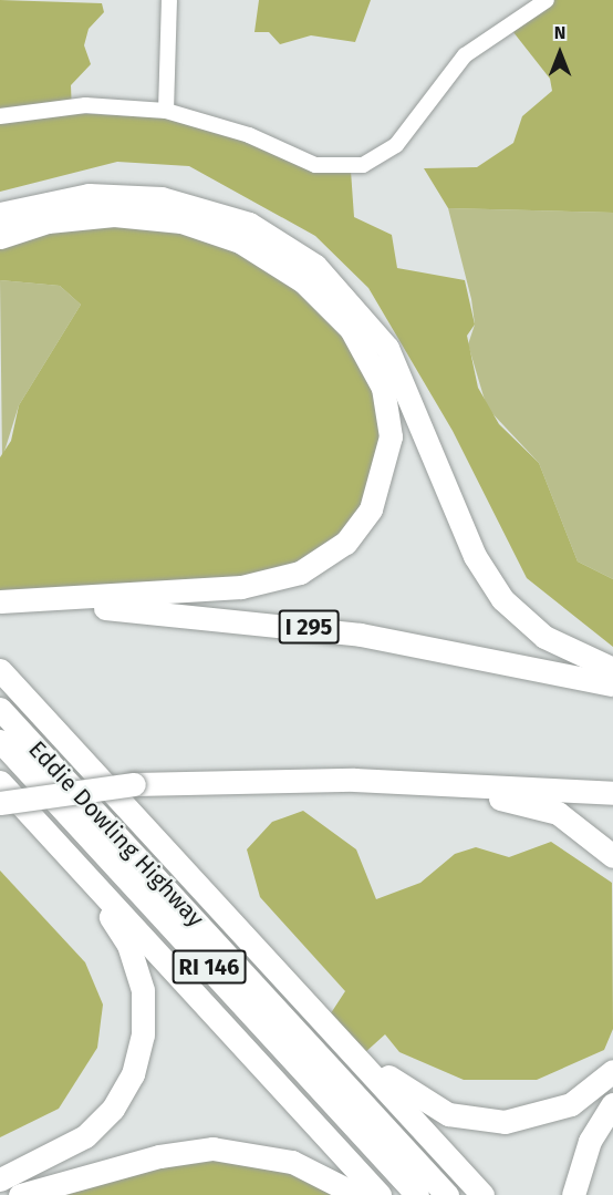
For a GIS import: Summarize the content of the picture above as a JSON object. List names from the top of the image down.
{
  "streets": {
    "highway": ["I 295", "Eddie Dowling Highway", "RI 146"]
  },
  "north": "top"
}
